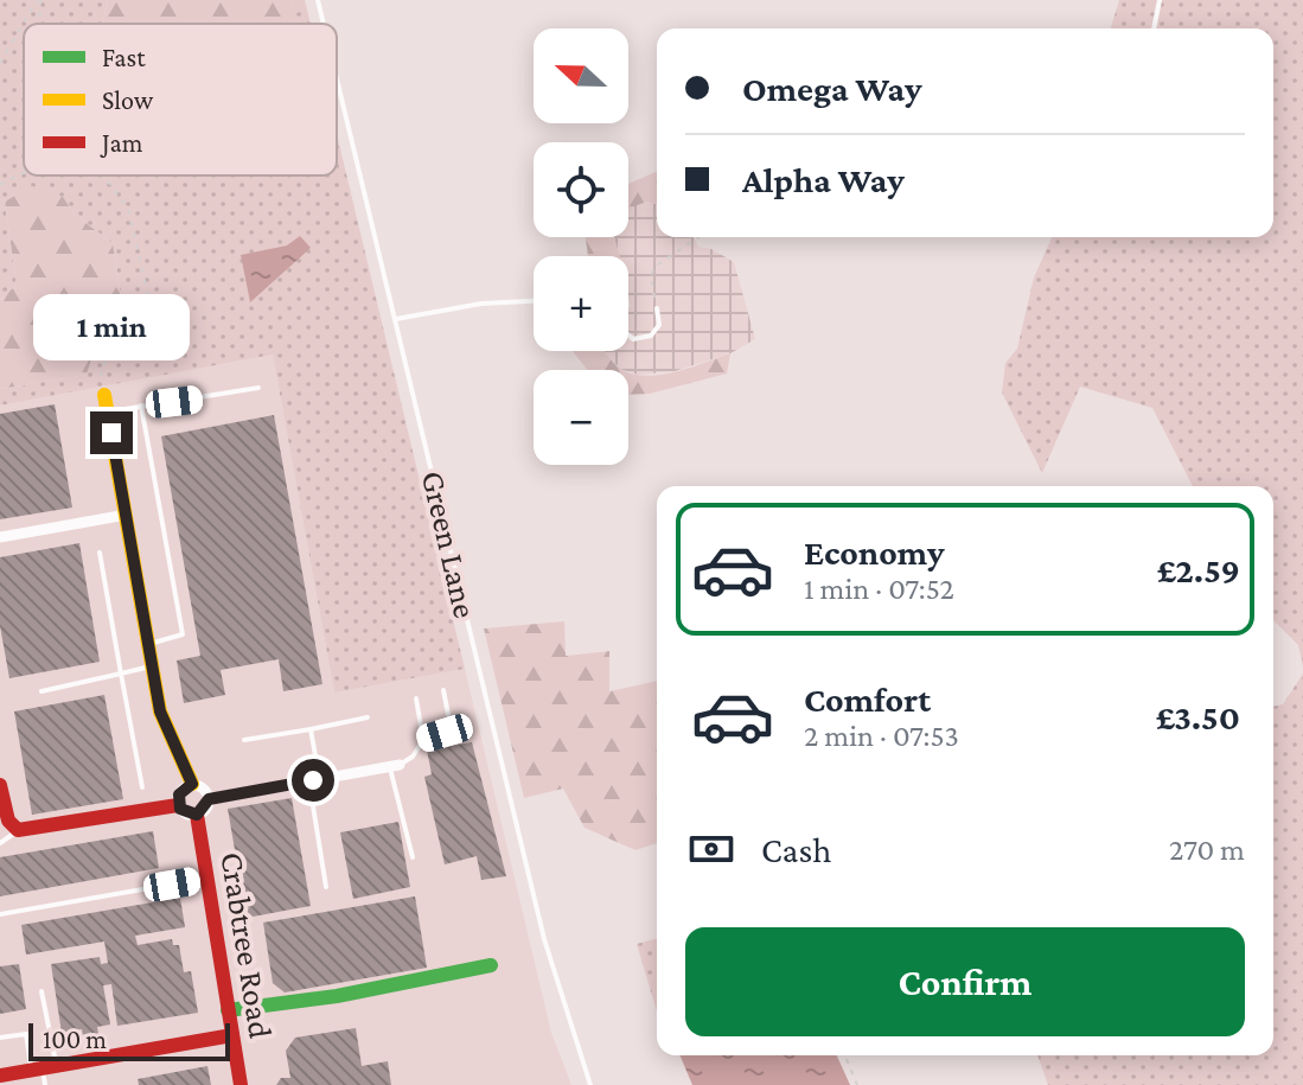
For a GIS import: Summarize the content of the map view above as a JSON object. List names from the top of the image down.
{
  "streets": {
    "street": ["Crabtree Road"],
    "lane": ["Green Lane"]
  },
  "legend": ["Fast", "Slow", "Jam"],
  "scale_bar": "100 m",
  "north": "left",
  "page": {
    "map_buttons": ["+", "−"],
    "banner": ["Omega Way", "Alpha Way"],
    "bubble": "1 min",
    "list": [
      {
        "name": "Economy",
        "note": "1 min · 07:52",
        "value": "£2.59"
      },
      {
        "name": "Comfort",
        "note": "2 min · 07:53",
        "value": "£3.50"
      }
    ],
    "pay": ["Cash", "270 m"],
    "buttons": "Confirm",
    "scale": "100 m"
  }
}
